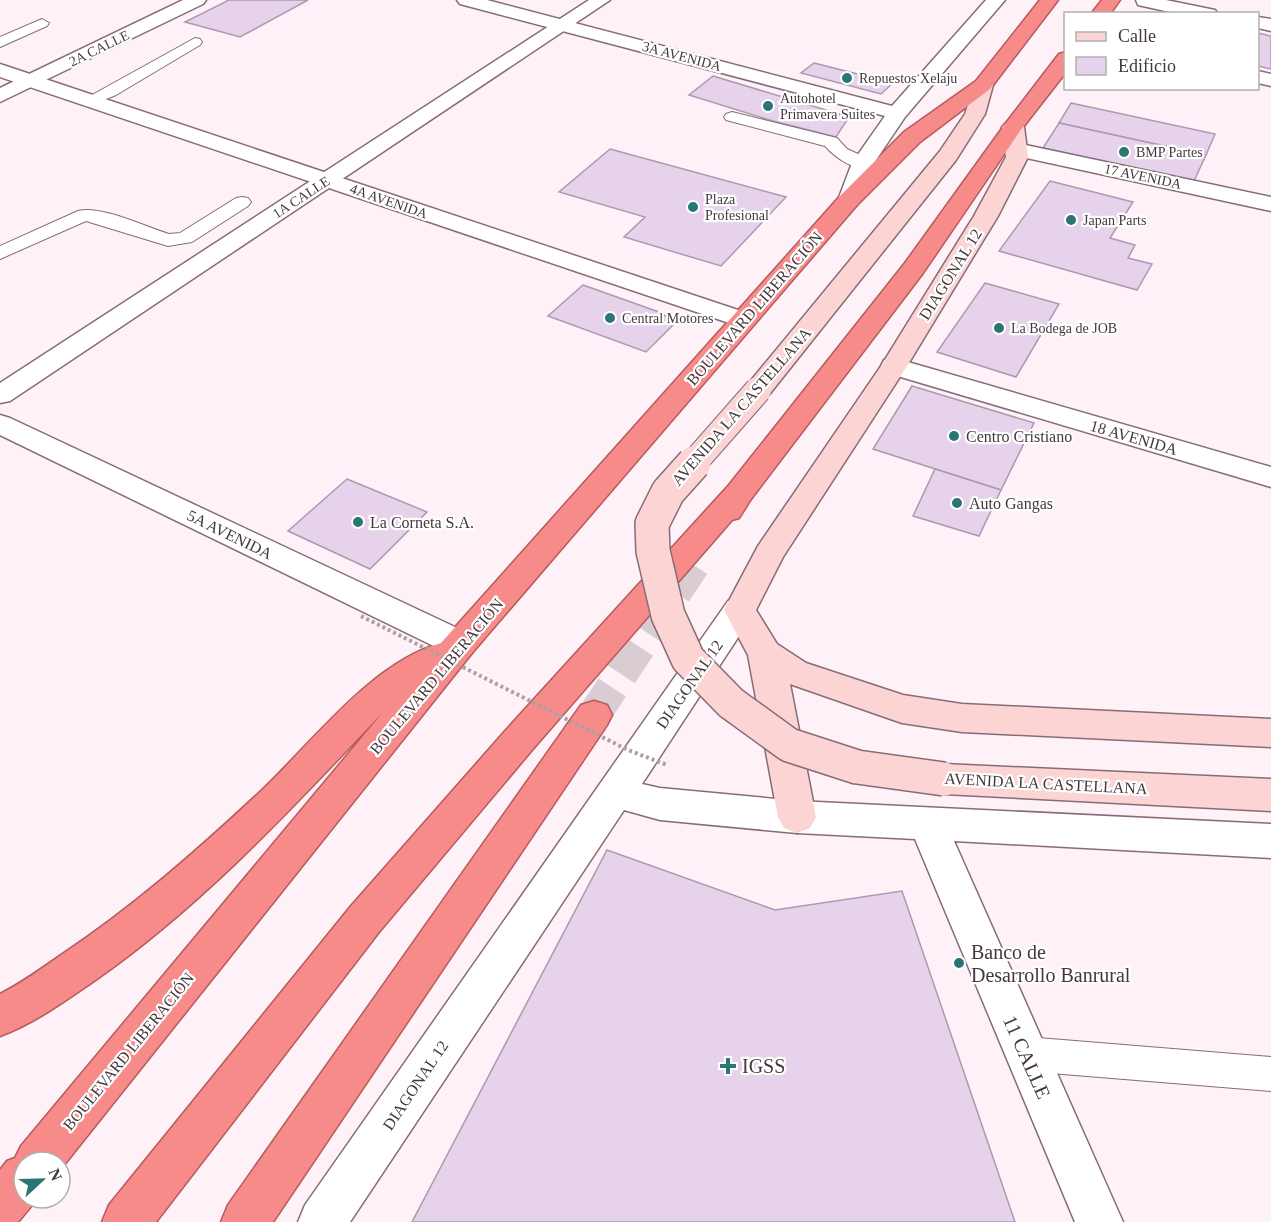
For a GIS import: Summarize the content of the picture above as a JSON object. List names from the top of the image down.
{
  "streets": {
    "highway": ["BOULEVARD LIBERACIÓN"],
    "main road": ["DIAGONAL 12", "AVENIDA LA CASTELLANA"],
    "street": [
      "2A CALLE",
      "3A AVENIDA",
      "17 AVENIDA",
      "1A CALLE",
      "4A AVENIDA",
      "18 AVENIDA",
      "5A AVENIDA",
      "11 CALLE"
    ]
  },
  "crossings": [
    ["2A CALLE", "4A AVENIDA"],
    ["3A AVENIDA", "1A CALLE"],
    ["3A AVENIDA", "BOULEVARD LIBERACIÓN"],
    ["17 AVENIDA", "DIAGONAL 12"],
    ["1A CALLE", "4A AVENIDA"],
    ["4A AVENIDA", "BOULEVARD LIBERACIÓN"],
    ["DIAGONAL 12", "18 AVENIDA"],
    ["BOULEVARD LIBERACIÓN", "AVENIDA LA CASTELLANA"],
    ["BOULEVARD LIBERACIÓN", "5A AVENIDA"]
  ],
  "places": {
    "other": [
      "Repuestos Xelaju",
      "Autohotel Primavera Suites",
      "BMP Partes",
      "Plaza Profesional",
      "Japan Parts",
      "Central Motores",
      "La Bodega de JOB",
      "Centro Cristiano",
      "Auto Gangas",
      "La Corneta S.A.",
      "Banco de Desarrollo Banrural"
    ],
    "health": ["IGSS"]
  },
  "legend": ["Calle", "Edificio"],
  "north": "right"
}
